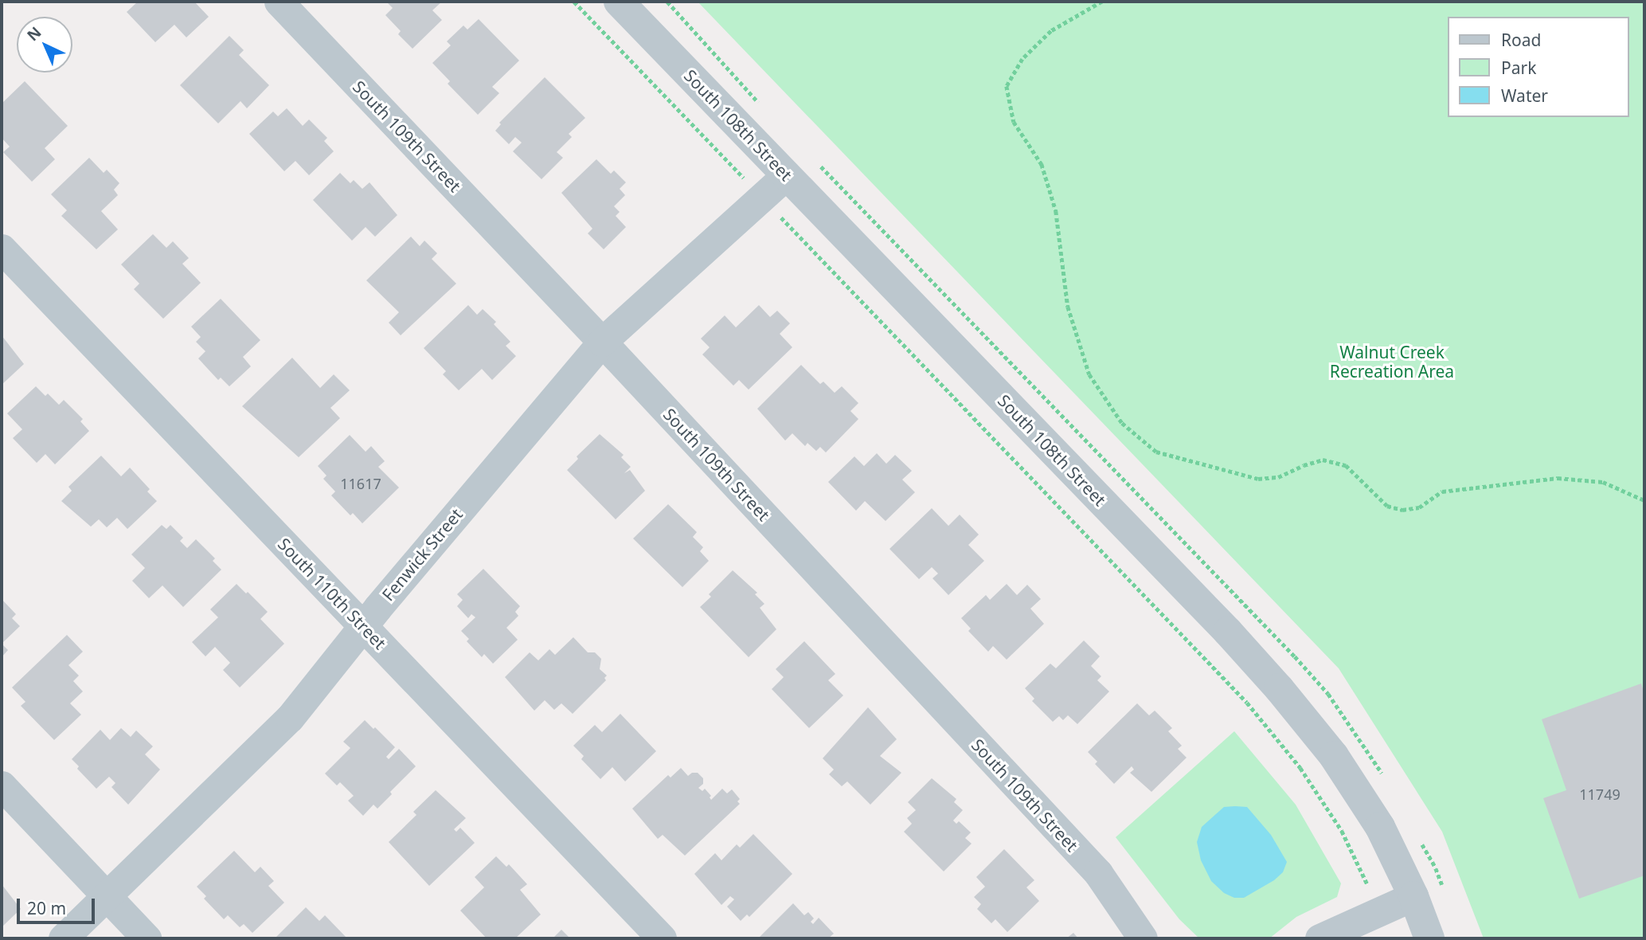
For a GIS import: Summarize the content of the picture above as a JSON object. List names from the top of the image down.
{
  "streets": {
    "street": [
      "South 108th Street",
      "South 109th Street",
      "Fenwick Street",
      "South 110th Street"
    ]
  },
  "crossings": [
    ["South 108th Street", "Fenwick Street"],
    ["South 109th Street", "Fenwick Street"],
    ["Fenwick Street", "South 110th Street"]
  ],
  "parks": ["Walnut Creek Recreation Area"],
  "house_numbers": ["11617", "11749"],
  "legend": ["Road", "Park", "Water"],
  "scale_bar": "20 m",
  "north": "top left"
}
